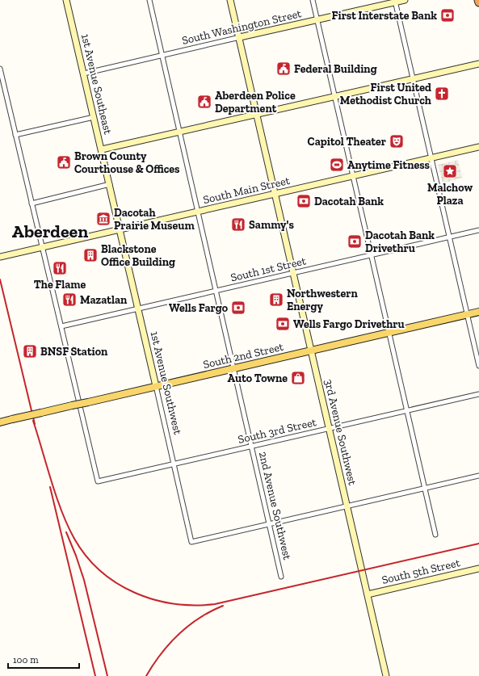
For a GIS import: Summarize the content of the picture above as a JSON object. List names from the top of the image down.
{
  "streets": {
    "main road": ["South 2nd Street"],
    "street": [
      "South Washington Street",
      "1st Avenue Southeast",
      "South Main Street",
      "South 1st Street",
      "1st Avenue Southwest",
      "South 3rd Street",
      "3rd Avenue Southwest",
      "2nd Avenue Southwest",
      "South 5th Street"
    ]
  },
  "crossings": [
    ["South Washington Street", "1st Avenue Southeast"],
    ["South Washington Street", "3rd Avenue Southwest"],
    ["South Washington Street", "2nd Avenue Southwest"],
    ["1st Avenue Southeast", "South Main Street"],
    ["1st Avenue Southeast", "1st Avenue Southwest"],
    ["South Main Street", "1st Avenue Southwest"],
    ["South Main Street", "3rd Avenue Southwest"],
    ["South Main Street", "2nd Avenue Southwest"],
    ["South 1st Street", "1st Avenue Southwest"],
    ["South 1st Street", "South 3rd Street"],
    ["South 1st Street", "3rd Avenue Southwest"],
    ["South 1st Street", "2nd Avenue Southwest"],
    ["South 2nd Street", "1st Avenue Southwest"],
    ["South 2nd Street", "3rd Avenue Southwest"],
    ["South 2nd Street", "2nd Avenue Southwest"],
    ["1st Avenue Southwest", "South 3rd Street"],
    ["1st Avenue Southwest", "2nd Avenue Southwest"],
    ["South 3rd Street", "3rd Avenue Southwest"],
    ["South 3rd Street", "2nd Avenue Southwest"],
    ["3rd Avenue Southwest", "South 5th Street"]
  ],
  "districts": ["Aberdeen"],
  "places": {
    "bank": [
      "First Interstate Bank",
      "Dacotah Bank",
      "Dacotah Bank Drivethru",
      "Wells Fargo",
      "Wells Fargo Drivethru"
    ],
    "public building": ["Federal Building", "Aberdeen Police Department", "Brown County Courthouse & Offices"],
    "church": ["First United Methodist Church"],
    "theatre": ["Capitol Theater"],
    "sports": ["Anytime Fitness"],
    "place": ["Malchow Plaza"],
    "museum": ["Dacotah Prairie Museum"],
    "restaurant": ["Sammy's", "The Flame", "Mazatlan"],
    "building": ["Blackstone Office Building", "Northwestern Energy", "BNSF Station"],
    "shop": ["Auto Towne"]
  },
  "scale_bar": "100 m"
}
